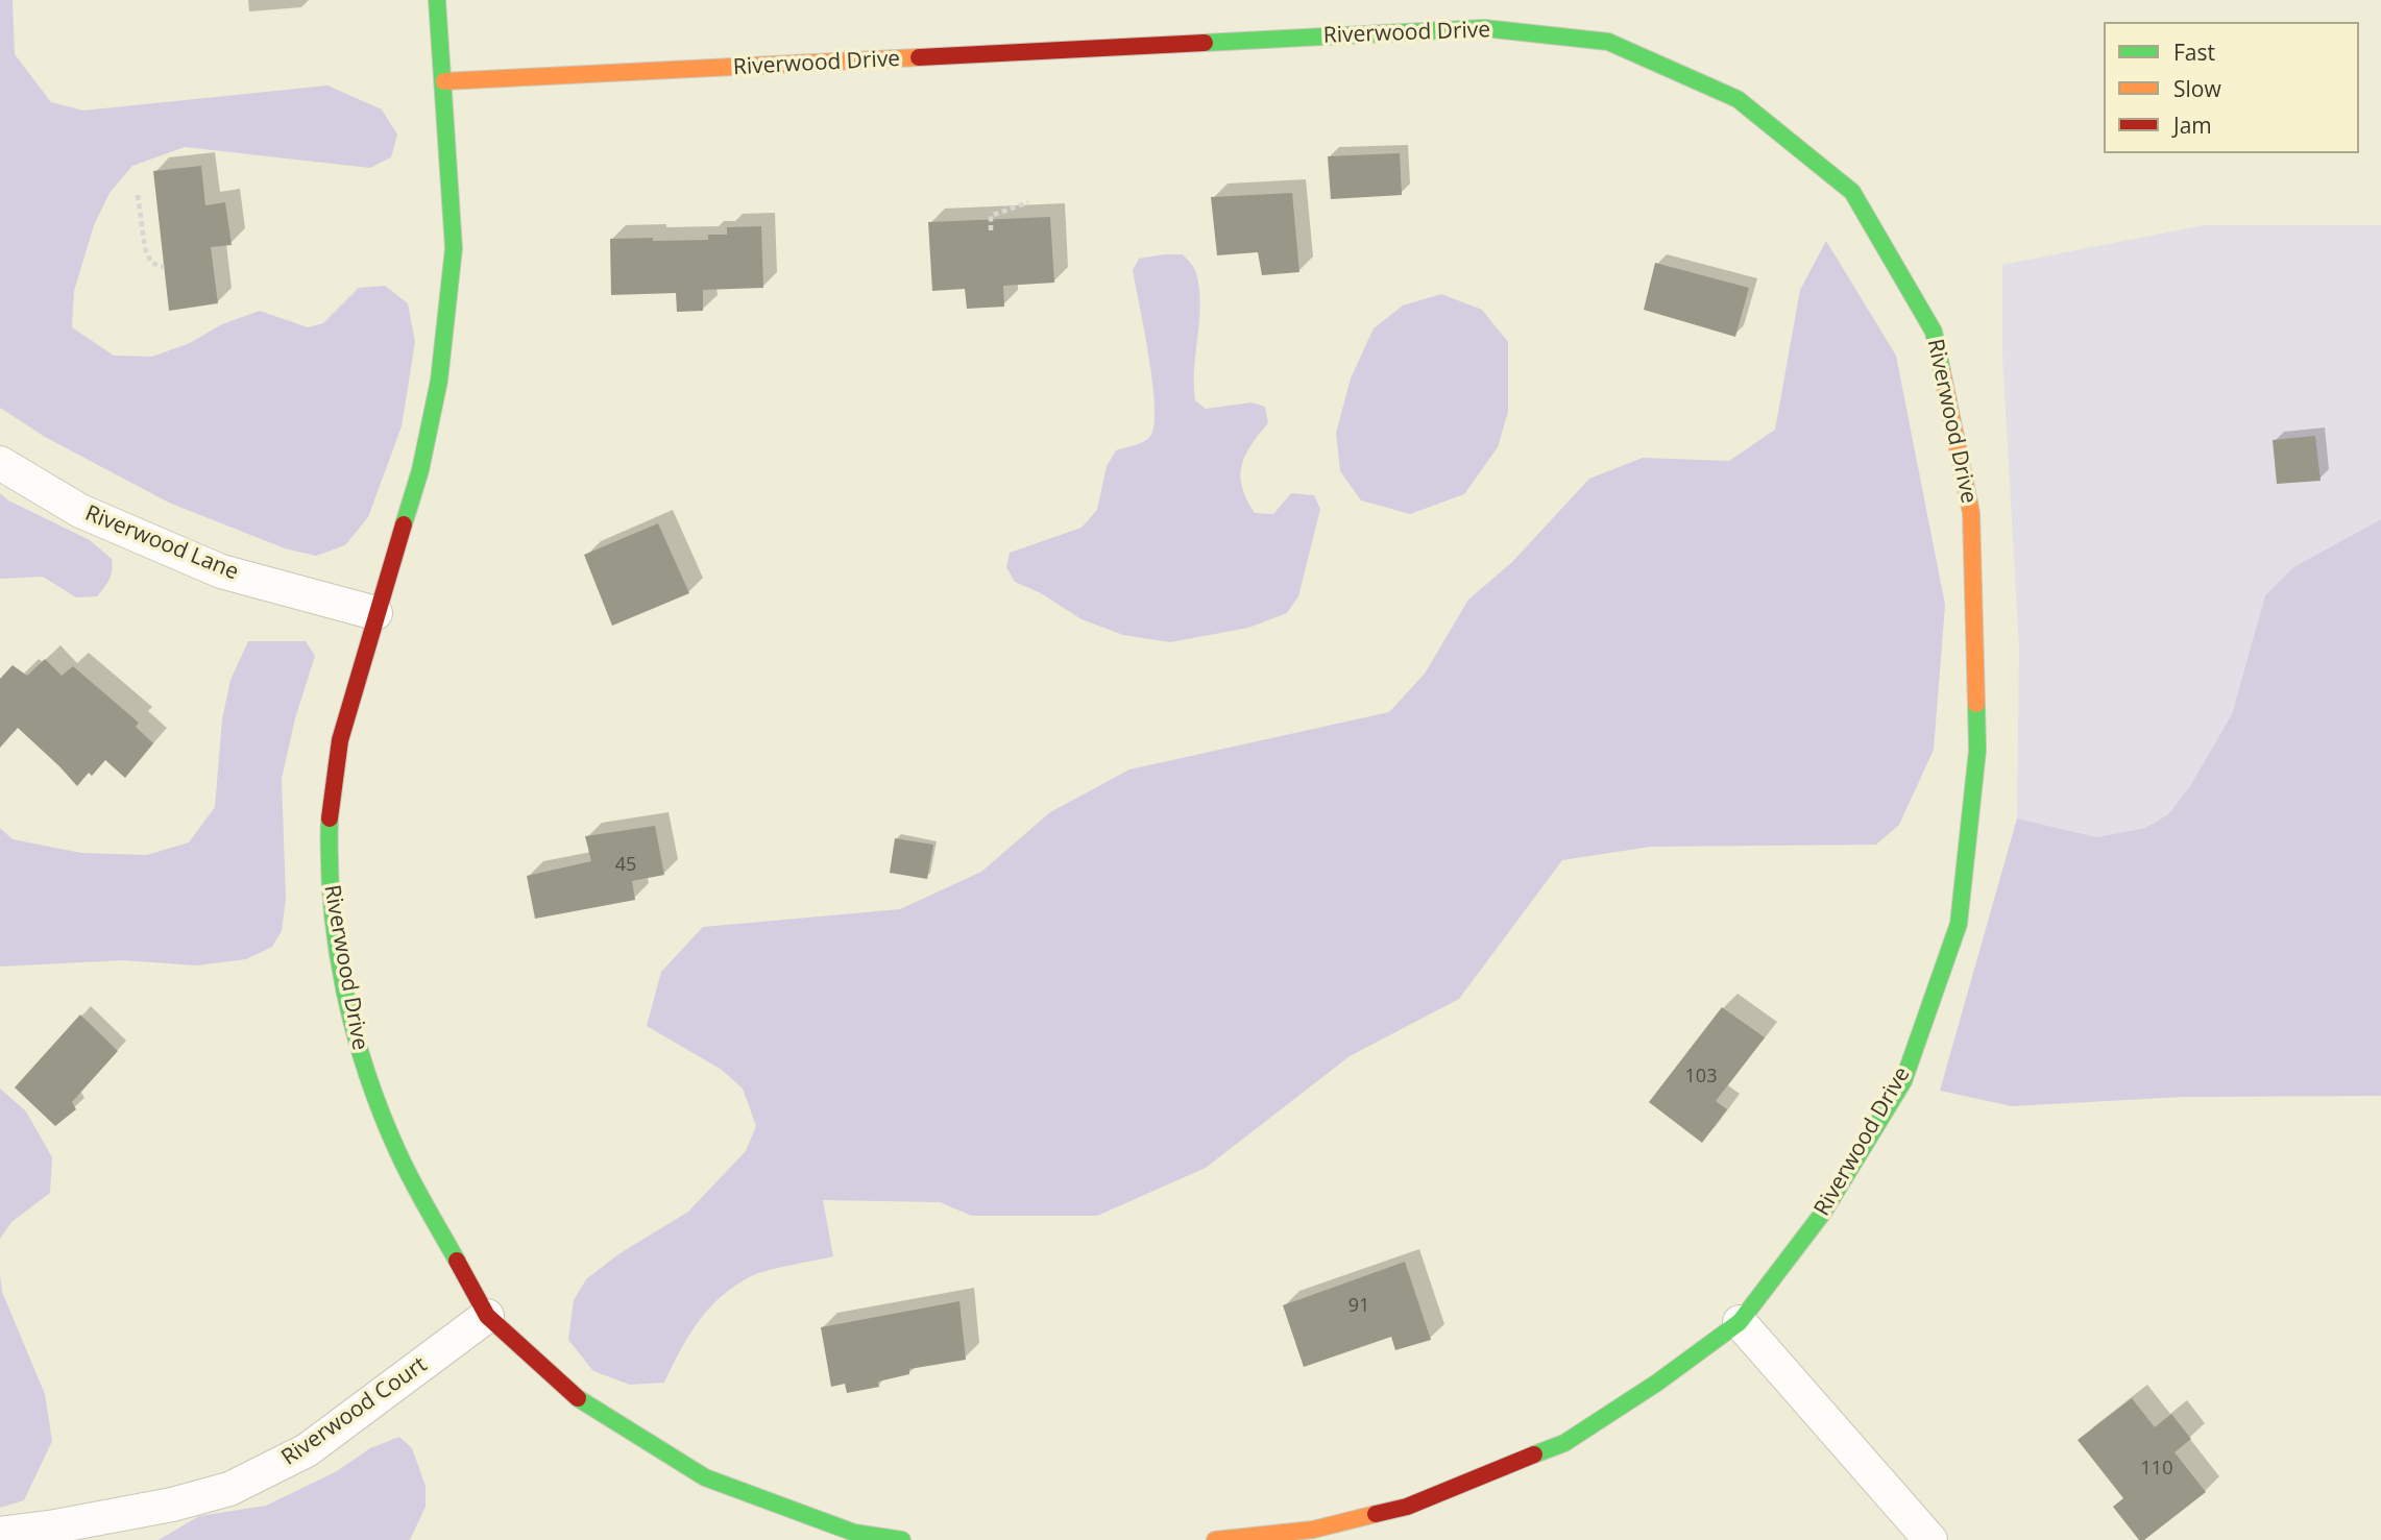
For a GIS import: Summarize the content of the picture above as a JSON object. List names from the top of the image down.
{
  "streets": {
    "street": ["Riverwood Drive", "Riverwood Lane", "Riverwood Court"]
  },
  "crossings": [
    ["Riverwood Drive", "Riverwood Lane"],
    ["Riverwood Drive", "Riverwood Court"]
  ],
  "house_numbers": [
    "45",
    "103",
    "91",
    "110"
  ],
  "legend": ["Fast", "Slow", "Jam"]
}
